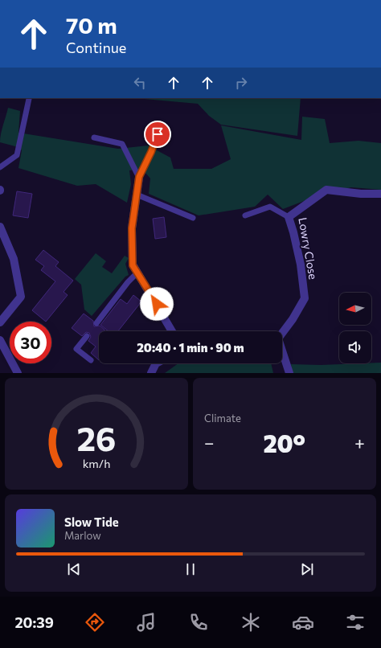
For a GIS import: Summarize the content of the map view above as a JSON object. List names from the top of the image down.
{
  "streets": {
    "street": ["Lowry Close"]
  },
  "north": "left",
  "page": {
    "turn": ["70 m", "Continue"],
    "limit": "30",
    "trip": "20:40 · 1 min · 90 m",
    "tile": "Climate",
    "heat": ["−", "20°", "+"],
    "song": ["Slow Tide", "Marlow"],
    "tabs": "20:39",
    "gauge": ["26", "km/h"]
  }
}
